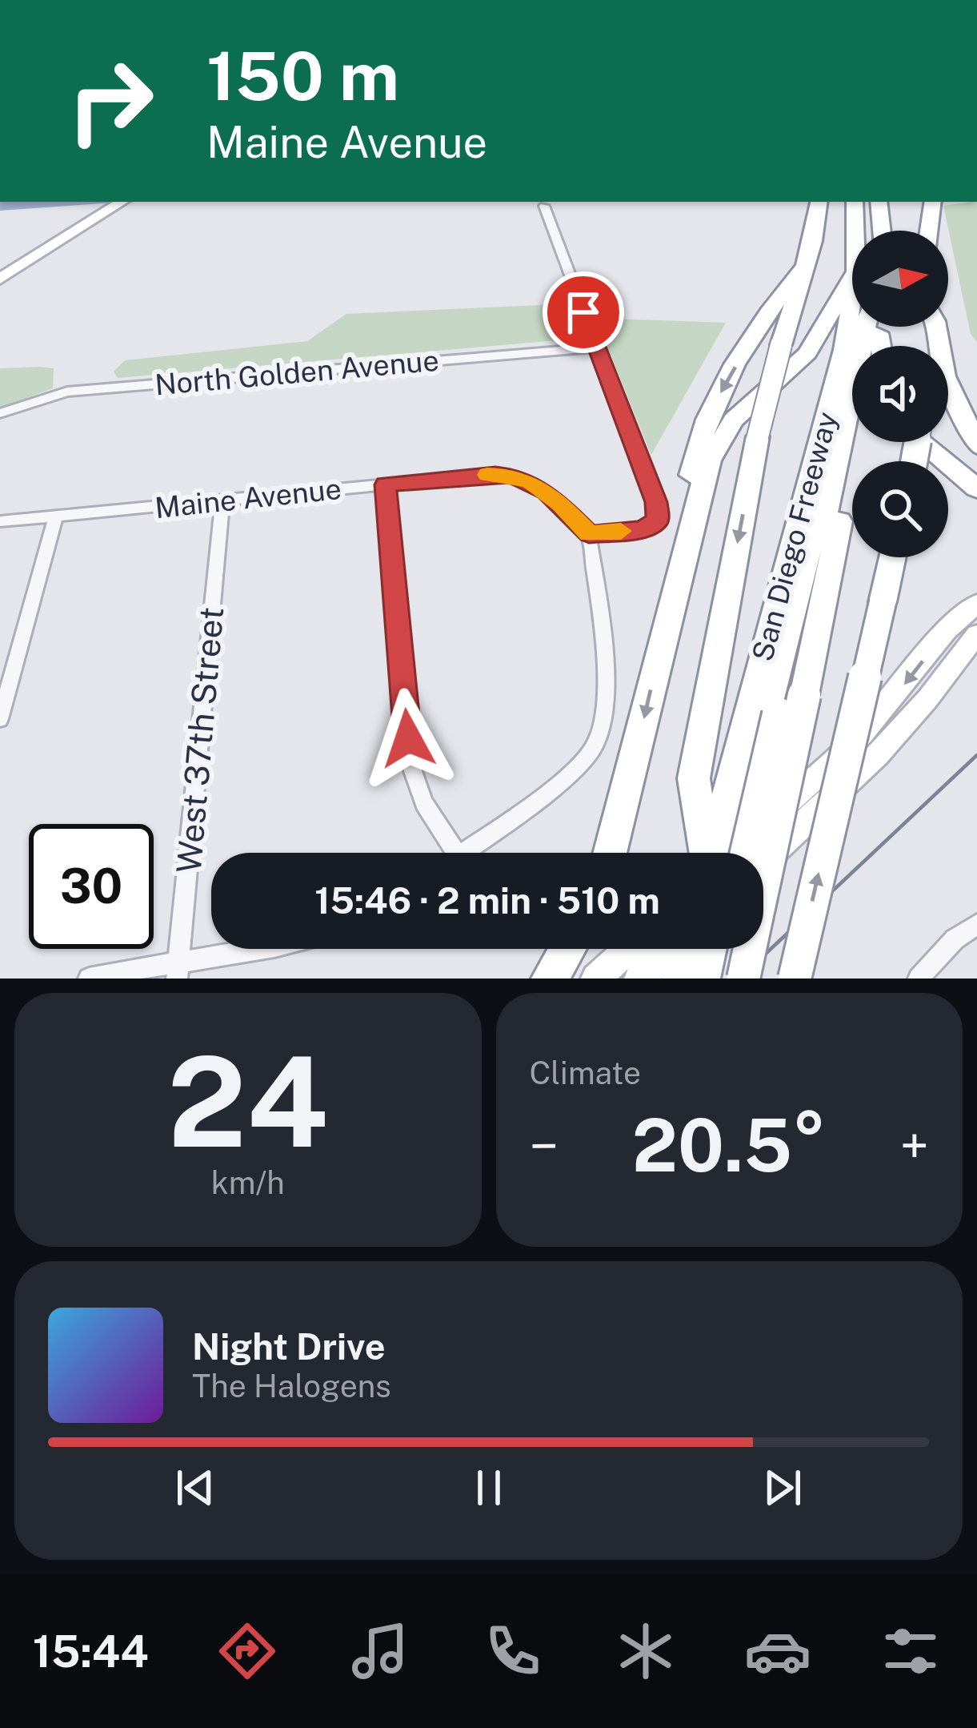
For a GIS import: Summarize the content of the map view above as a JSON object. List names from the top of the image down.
{
  "streets": {
    "highway": ["San Diego Freeway"],
    "street": ["North Golden Avenue", "Maine Avenue", "West 37th Street"]
  },
  "crossings": [
    ["Maine Avenue", "West 37th Street"]
  ],
  "north": "right",
  "page": {
    "turn": ["150 m", "Maine Avenue"],
    "limit": "30",
    "trip": "15:46 · 2 min · 510 m",
    "tile": [
      ["24", "km/h"],
      "Climate"
    ],
    "heat": ["−", "20.5°", "+"],
    "song": ["Night Drive", "The Halogens"],
    "tabs": "15:44"
  }
}
